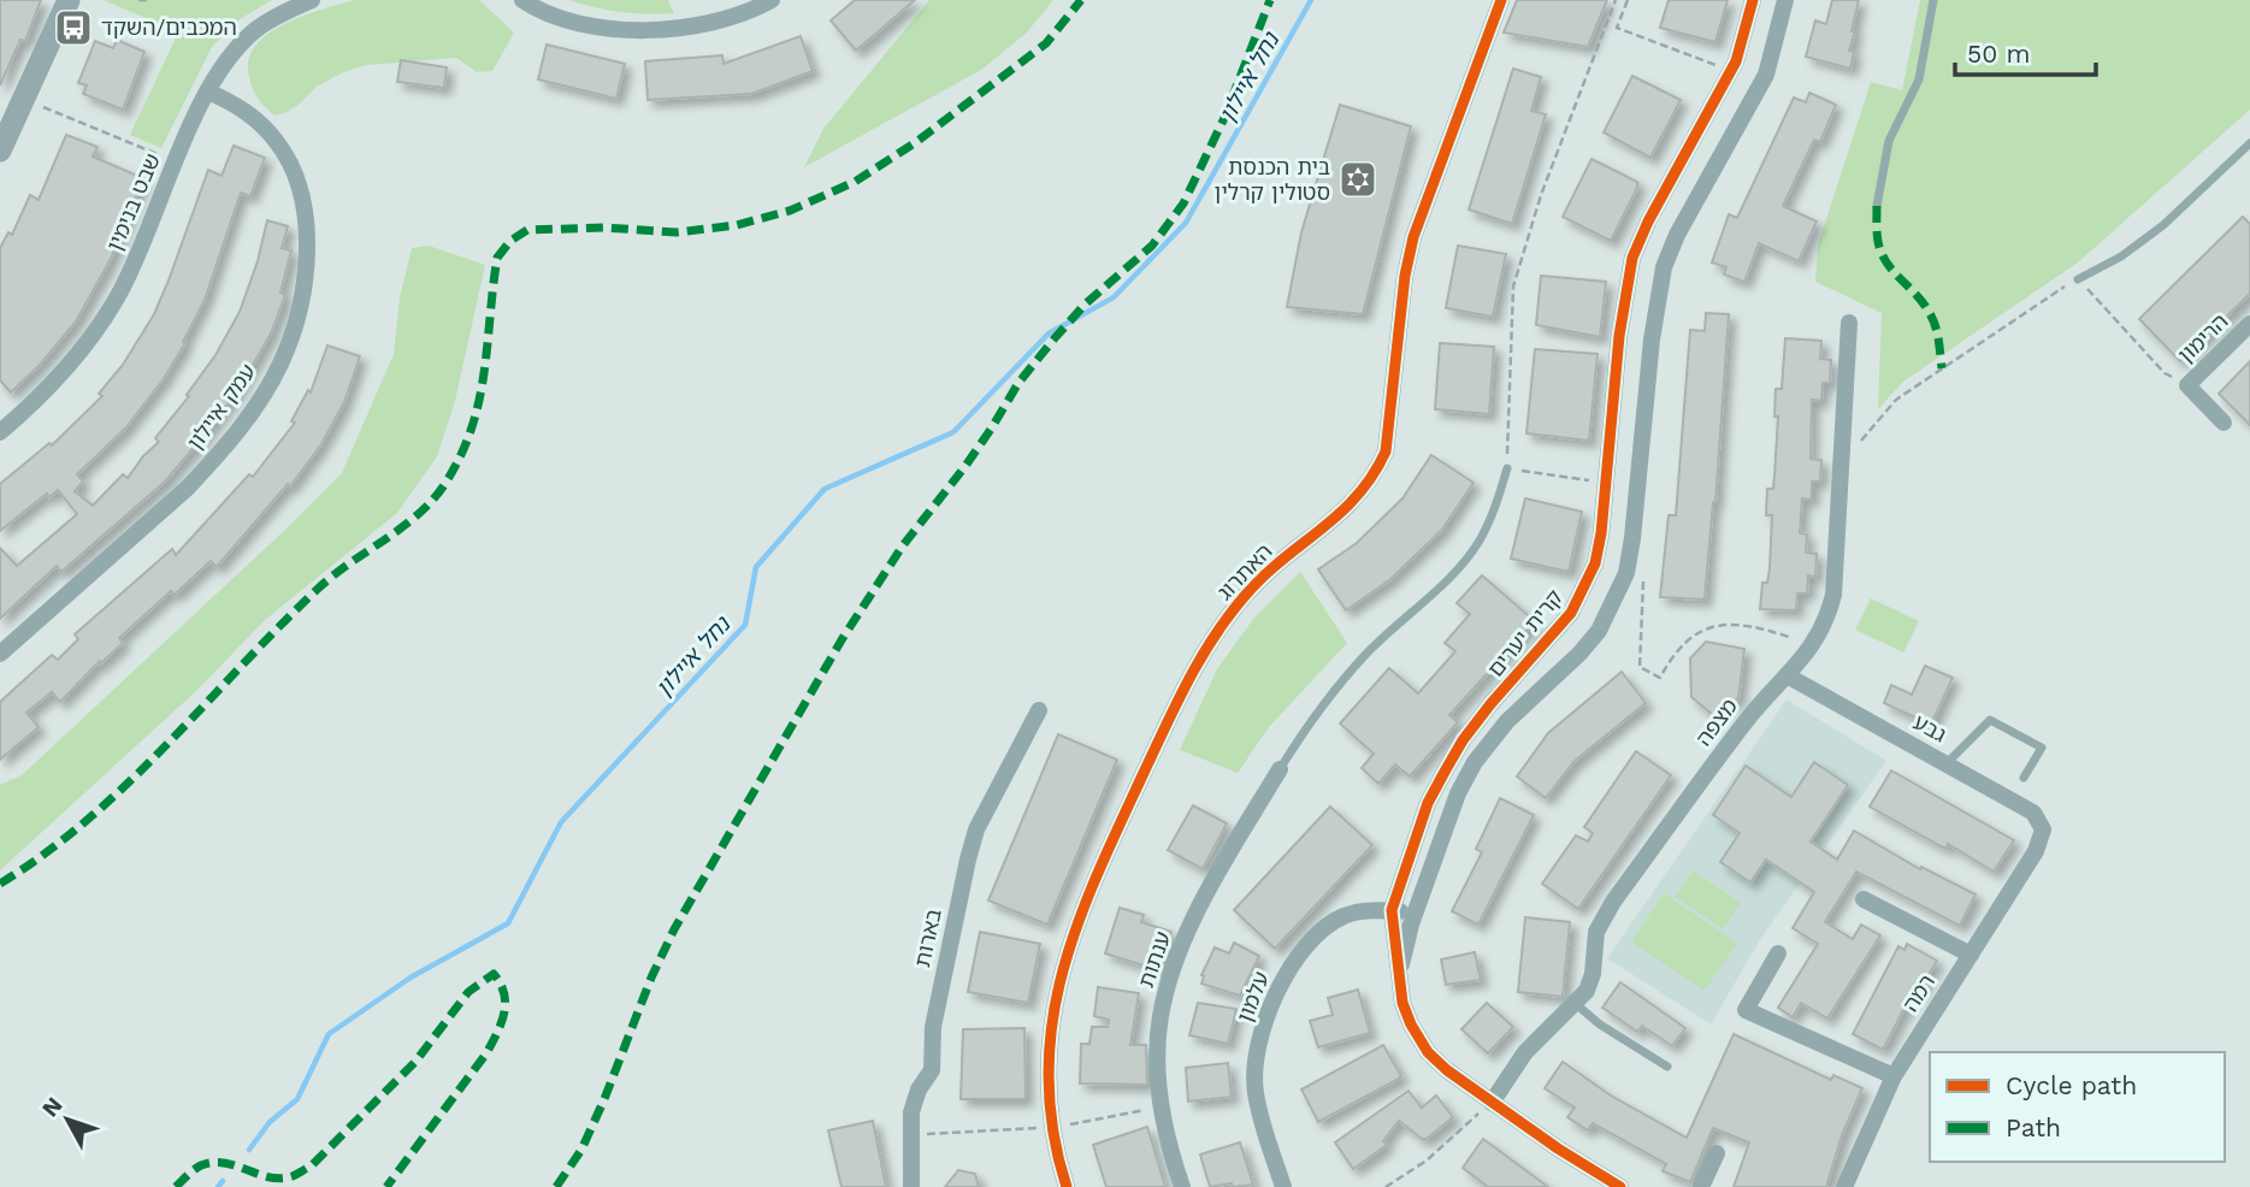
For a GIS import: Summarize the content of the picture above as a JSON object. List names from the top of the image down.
{
  "streets": {
    "street": [
      "שבט בנימין",
      "הרימון",
      "עמק איילון",
      "האתרוג",
      "קרית יערים",
      "מצפה",
      "גבע",
      "בארות",
      "ענתות",
      "רמה",
      "עלמון"
    ]
  },
  "crossings": [
    ["שבט בנימין", "עמק איילון"],
    ["קרית יערים", "מצפה"],
    ["קרית יערים", "עלמון"],
    ["מצפה", "גבע"],
    ["גבע", "רמה"]
  ],
  "water": ["נחל איילון"],
  "places": {
    "bus stop": ["המכבים/השקד"],
    "synagogue": ["בית הכנסת סטולין קרלין"]
  },
  "legend": ["Cycle path", "Path"],
  "scale_bar": "50 m",
  "north": "top left"
}
